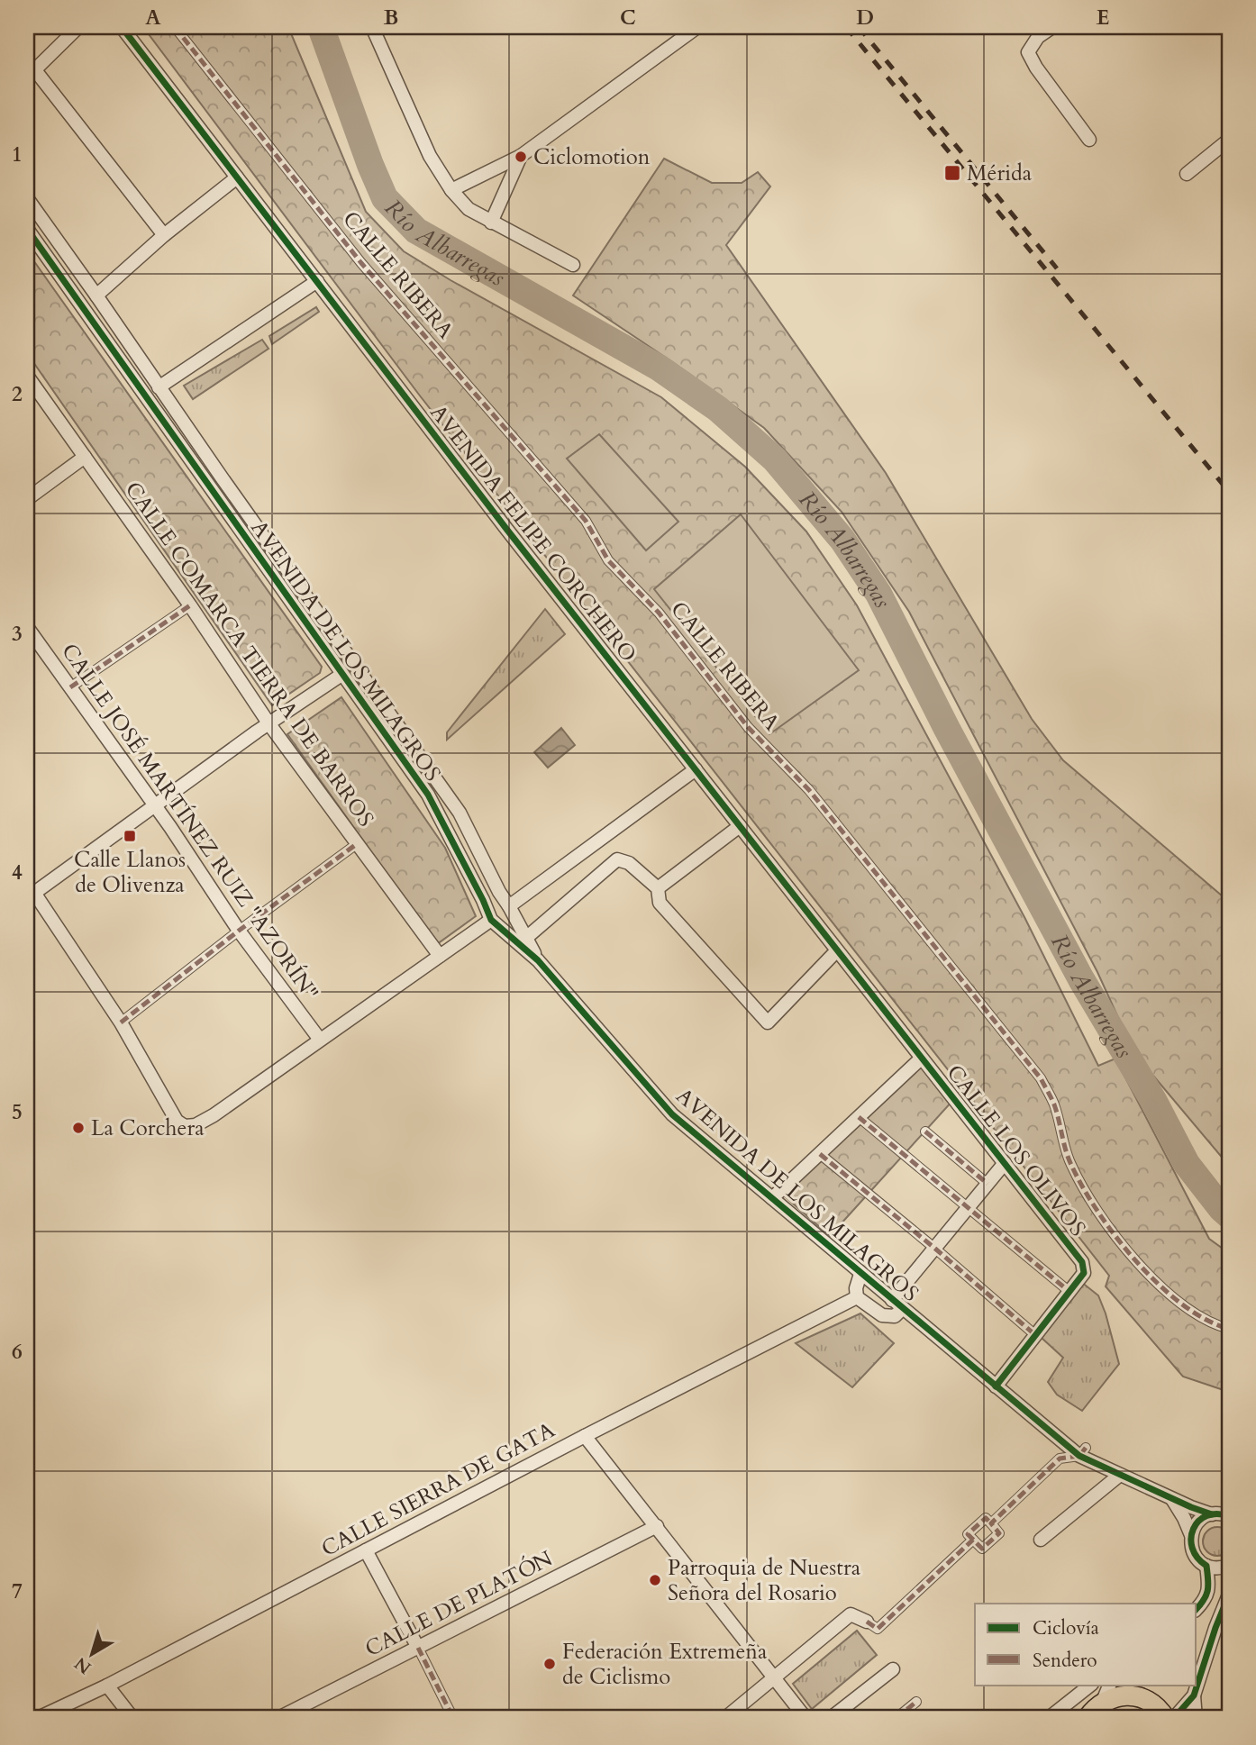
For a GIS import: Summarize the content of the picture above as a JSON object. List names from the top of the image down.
{
  "streets": {
    "street": [
      "CALLE RIBERA",
      "AVENIDA FELIPE CORCHERO",
      "AVENIDA DE LOS MILAGROS",
      "CALLE COMARCA TIERRA DE BARROS",
      "CALLE JOSÉ MARTÍNEZ RUIZ \"AZORÍN\"",
      "CALLE LOS OLIVOS",
      "CALLE SIERRA DE GATA",
      "CALLE DE PLATÓN"
    ]
  },
  "crossings": [
    ["AVENIDA FELIPE CORCHERO", "CALLE LOS OLIVOS"],
    ["AVENIDA DE LOS MILAGROS", "CALLE LOS OLIVOS"]
  ],
  "water": ["Río Albarregas"],
  "places": {
    "other": [
      "Ciclomotion",
      "La Corchera",
      "Parroquia de Nuestra Señora del Rosario",
      "Federación Extremeña de Ciclismo"
    ],
    "transit": ["Mérida", "Calle Llanos de Olivenza"]
  },
  "legend": ["Ciclovía", "Sendero"],
  "north": "bottom left",
  "grid": {
    "columns": [
      "A",
      "B",
      "C",
      "D",
      "E"
    ],
    "rows": [
      "1",
      "2",
      "3",
      "4",
      "5",
      "6",
      "7"
    ]
  }
}
